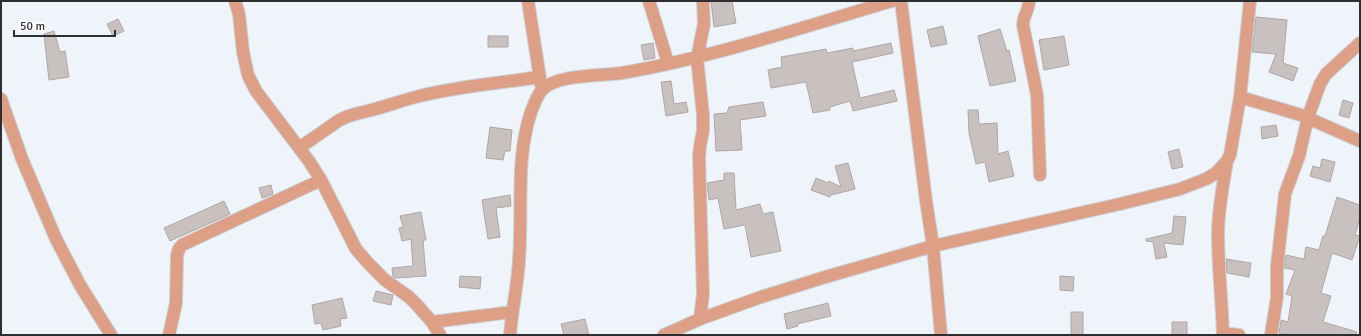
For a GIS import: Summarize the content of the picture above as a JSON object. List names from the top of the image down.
{
  "scale_bar": "50 m"
}
